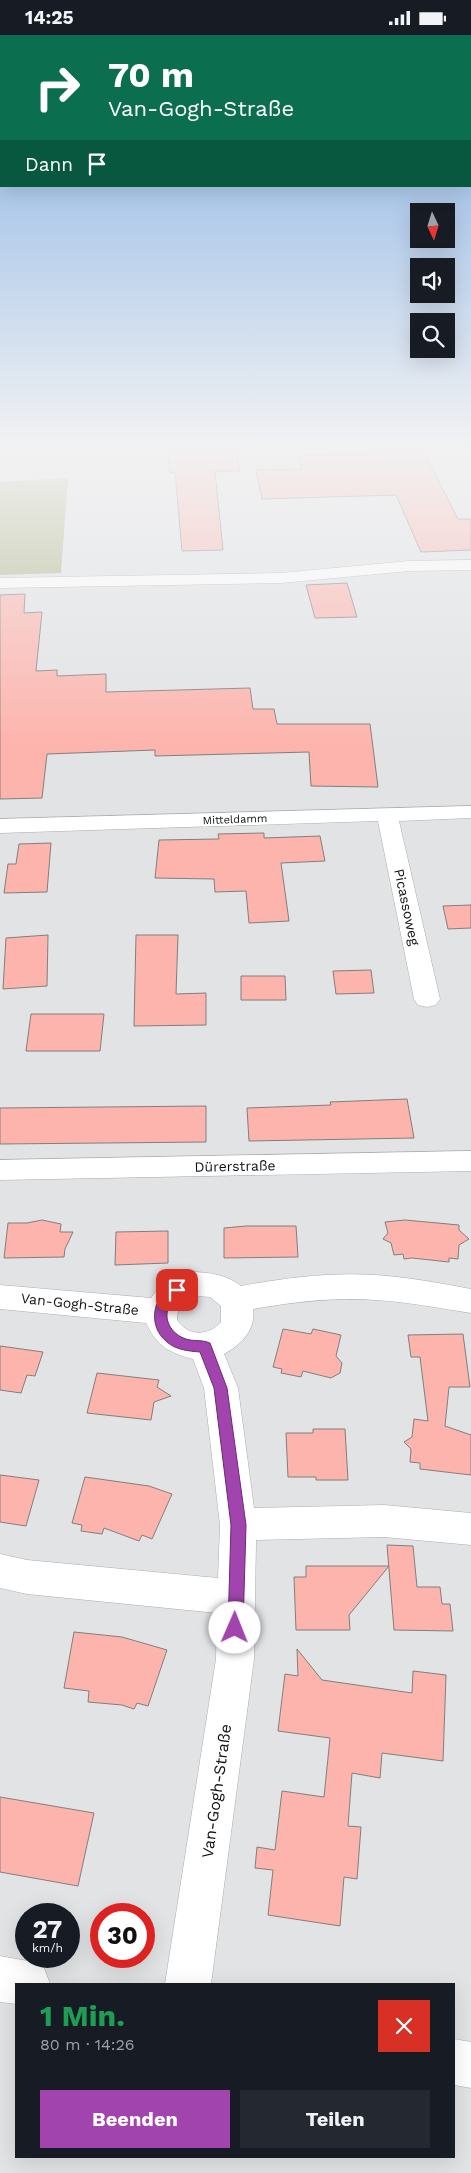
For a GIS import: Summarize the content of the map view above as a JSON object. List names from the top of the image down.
{
  "streets": {
    "street": [
      "Mitteldamm",
      "Picassoweg",
      "Dürerstraße",
      "Van-Gogh-Straße"
    ]
  },
  "crossings": [
    ["Mitteldamm", "Picassoweg"]
  ],
  "north": "bottom",
  "page": {
    "status": "14:25",
    "turn": ["70 m", "Van-Gogh-Straße"],
    "then": "Dann",
    "speed": "27 km/h",
    "limit": "30",
    "heading": ["1 Min.", "80 m · 14:26"],
    "buttons": ["Beenden", "Teilen"]
  }
}
